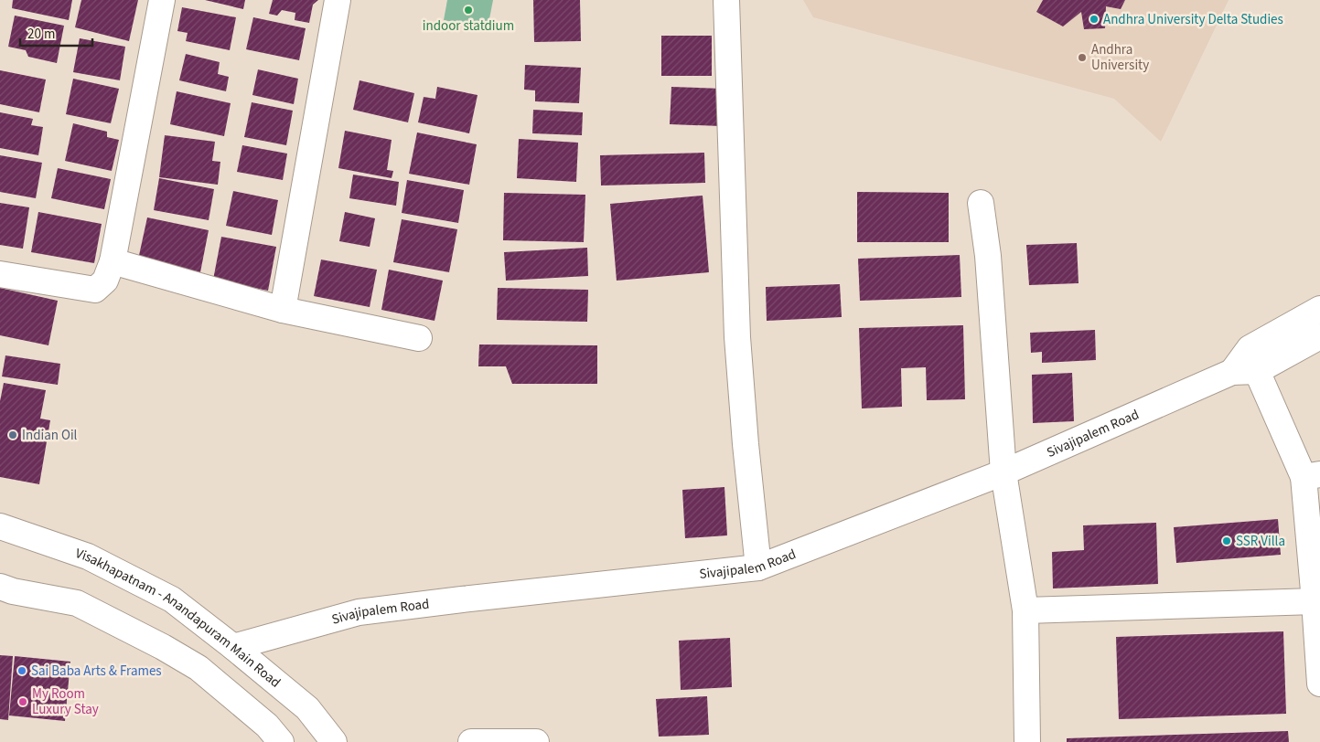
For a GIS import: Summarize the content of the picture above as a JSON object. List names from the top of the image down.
{
  "streets": {
    "street": ["Sivajipalem Road", "Visakhapatnam - Anandapuram Main Road"]
  },
  "crossings": [
    ["Sivajipalem Road", "Visakhapatnam - Anandapuram Main Road"]
  ],
  "places": [
    "indoor statdium",
    "Andhra University Delta Studies",
    "Andhra University",
    "Indian Oil",
    "SSR Villa",
    "Sai Baba Arts & Frames",
    "My Room Luxury Stay"
  ],
  "scale_bar": "20 m"
}
